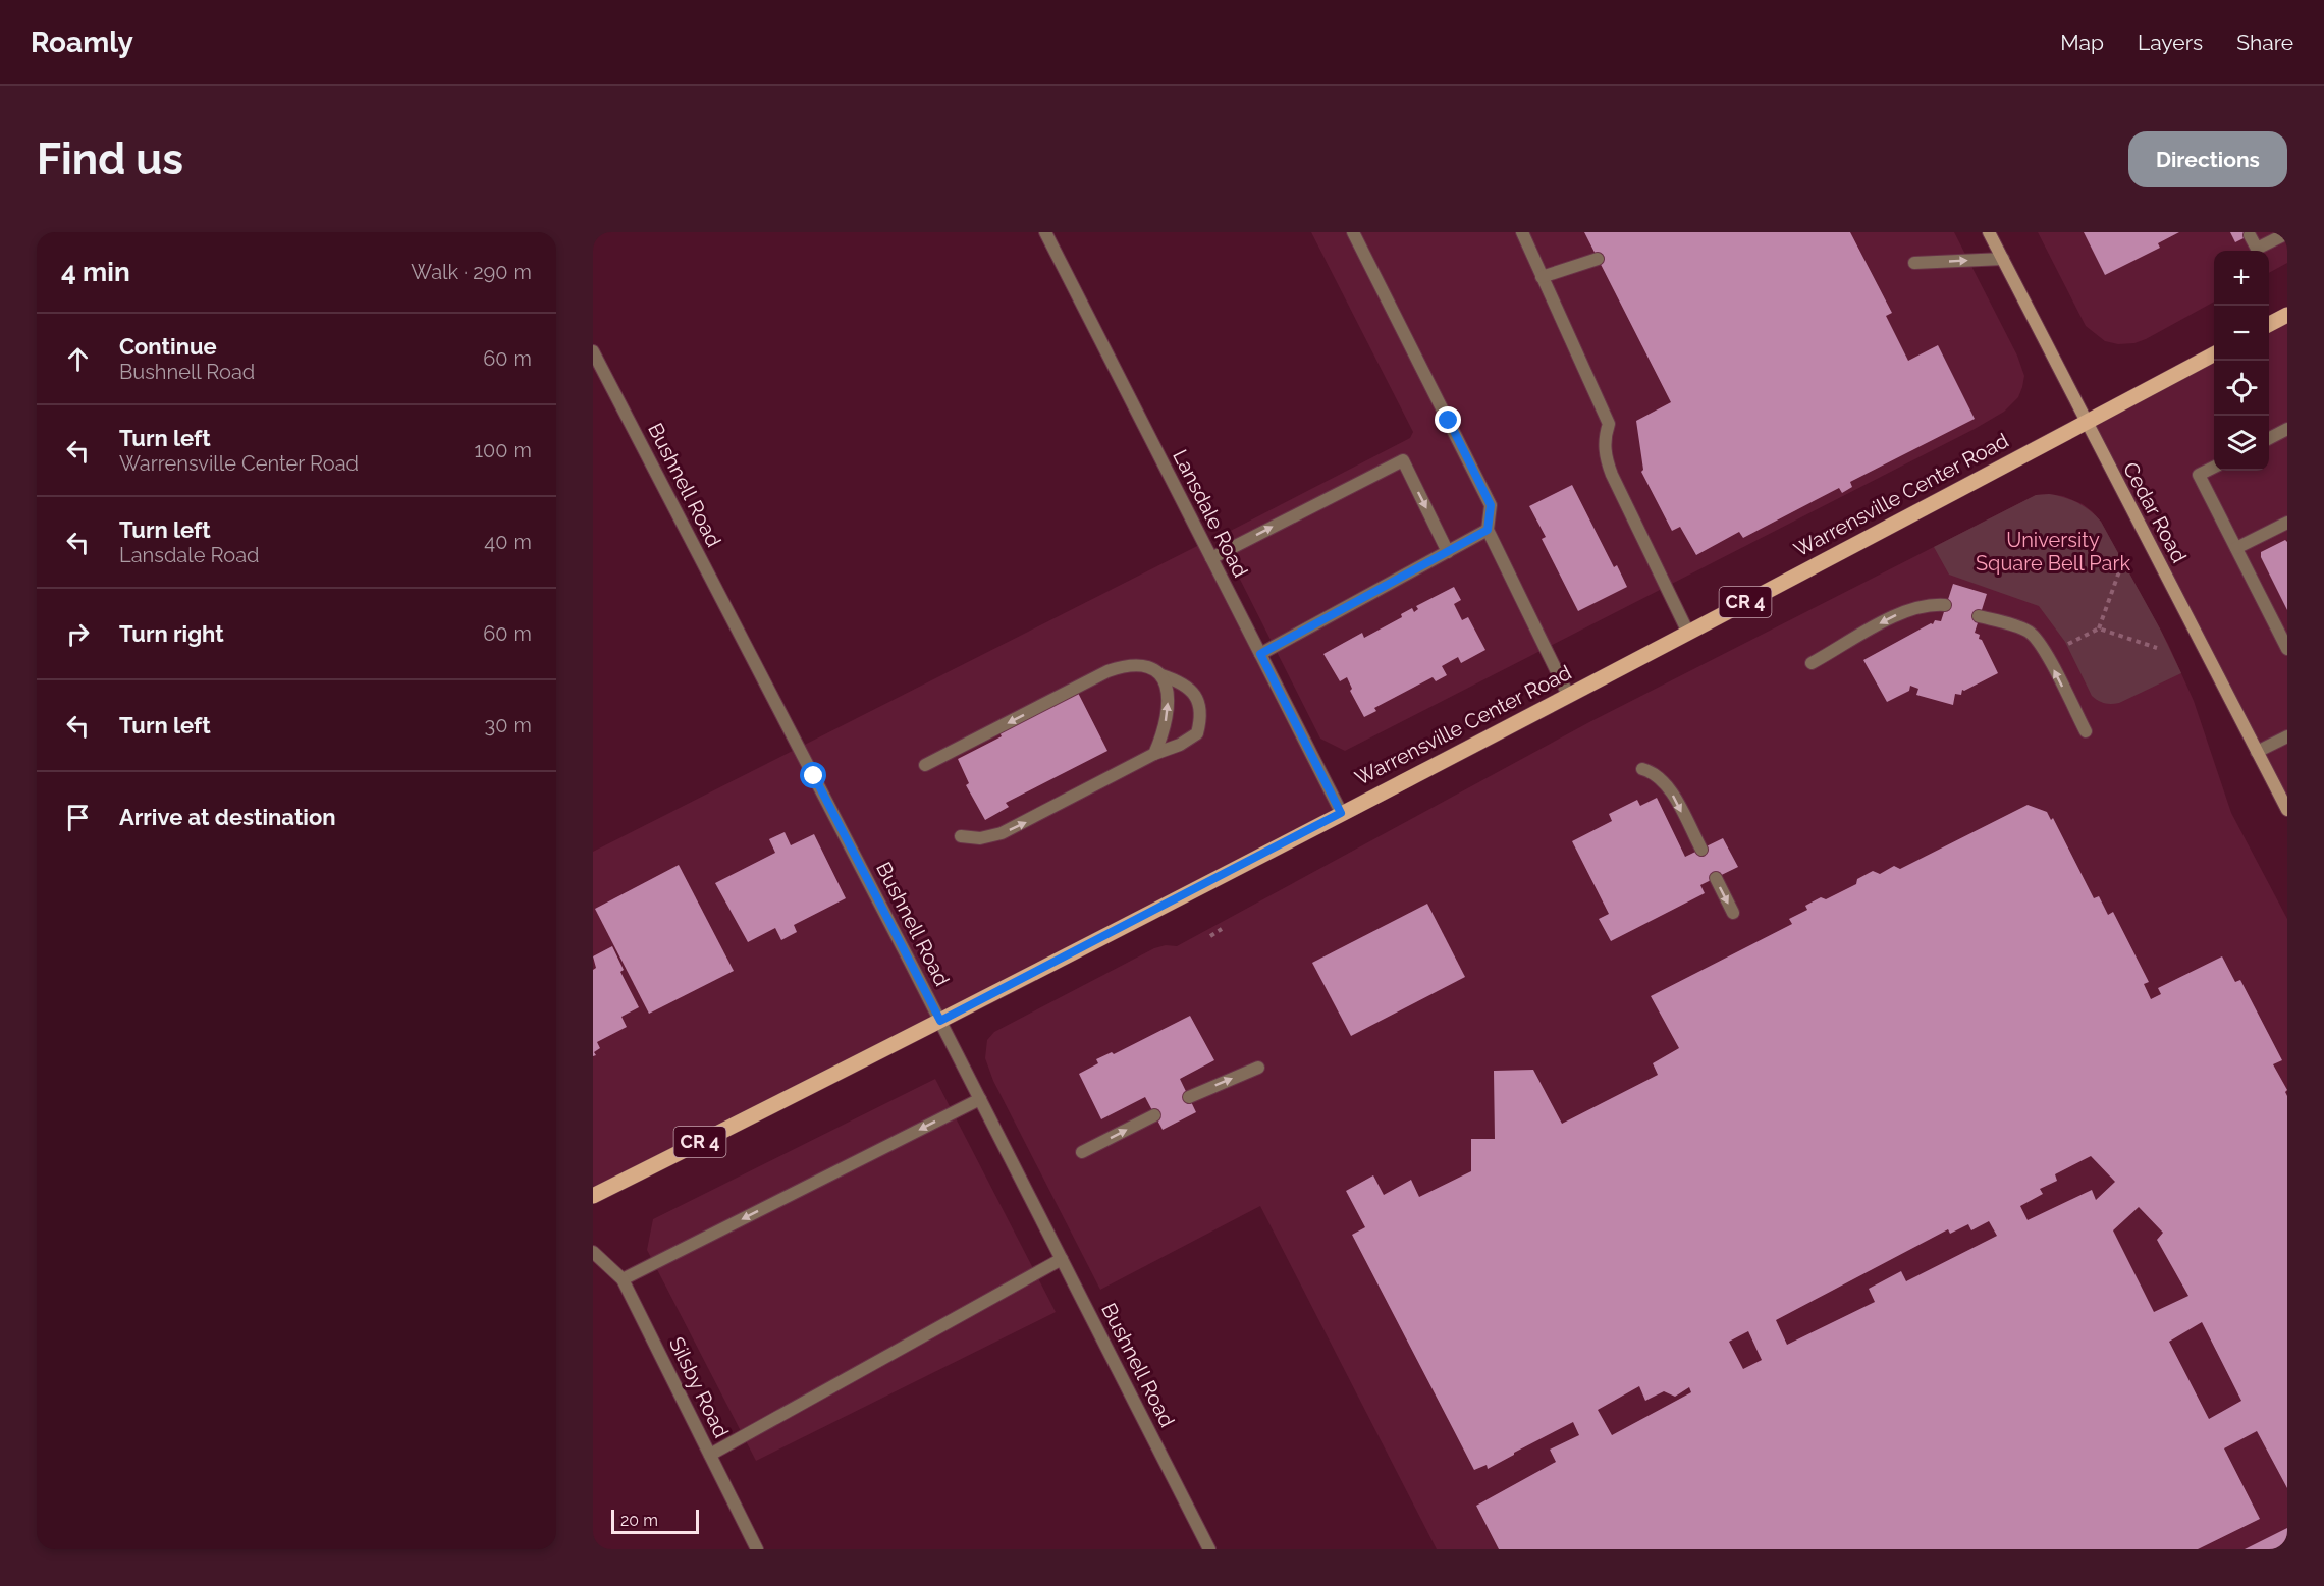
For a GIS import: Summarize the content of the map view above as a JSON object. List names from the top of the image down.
{
  "streets": {
    "main road": ["Warrensville Center Road", "Cedar Road", "CR 4"],
    "street": ["Bushnell Road", "Lansdale Road", "Silsby Road"]
  },
  "crossings": [
    ["Bushnell Road", "Warrensville Center Road"],
    ["Warrensville Center Road", "Cedar Road"],
    ["Warrensville Center Road", "Lansdale Road"]
  ],
  "parks": ["University Square Bell Park"],
  "scale_bar": "20 m",
  "page": {
    "header": "Roamly",
    "nav": ["Map", "Layers", "Share"],
    "buttons": "Directions",
    "title": "Find us",
    "heading": ["4 min", "Walk · 290 m"],
    "map_buttons": ["+", "−"],
    "list": [
      ["Continue", "Bushnell Road", "60 m"],
      ["Turn left", "Warrensville Center Road", "100 m"],
      ["Turn left", "Lansdale Road", "40 m"],
      ["Turn right", "60 m"],
      ["Turn left", "30 m"],
      "Arrive at destination"
    ],
    "scale": "20 m"
  }
}
